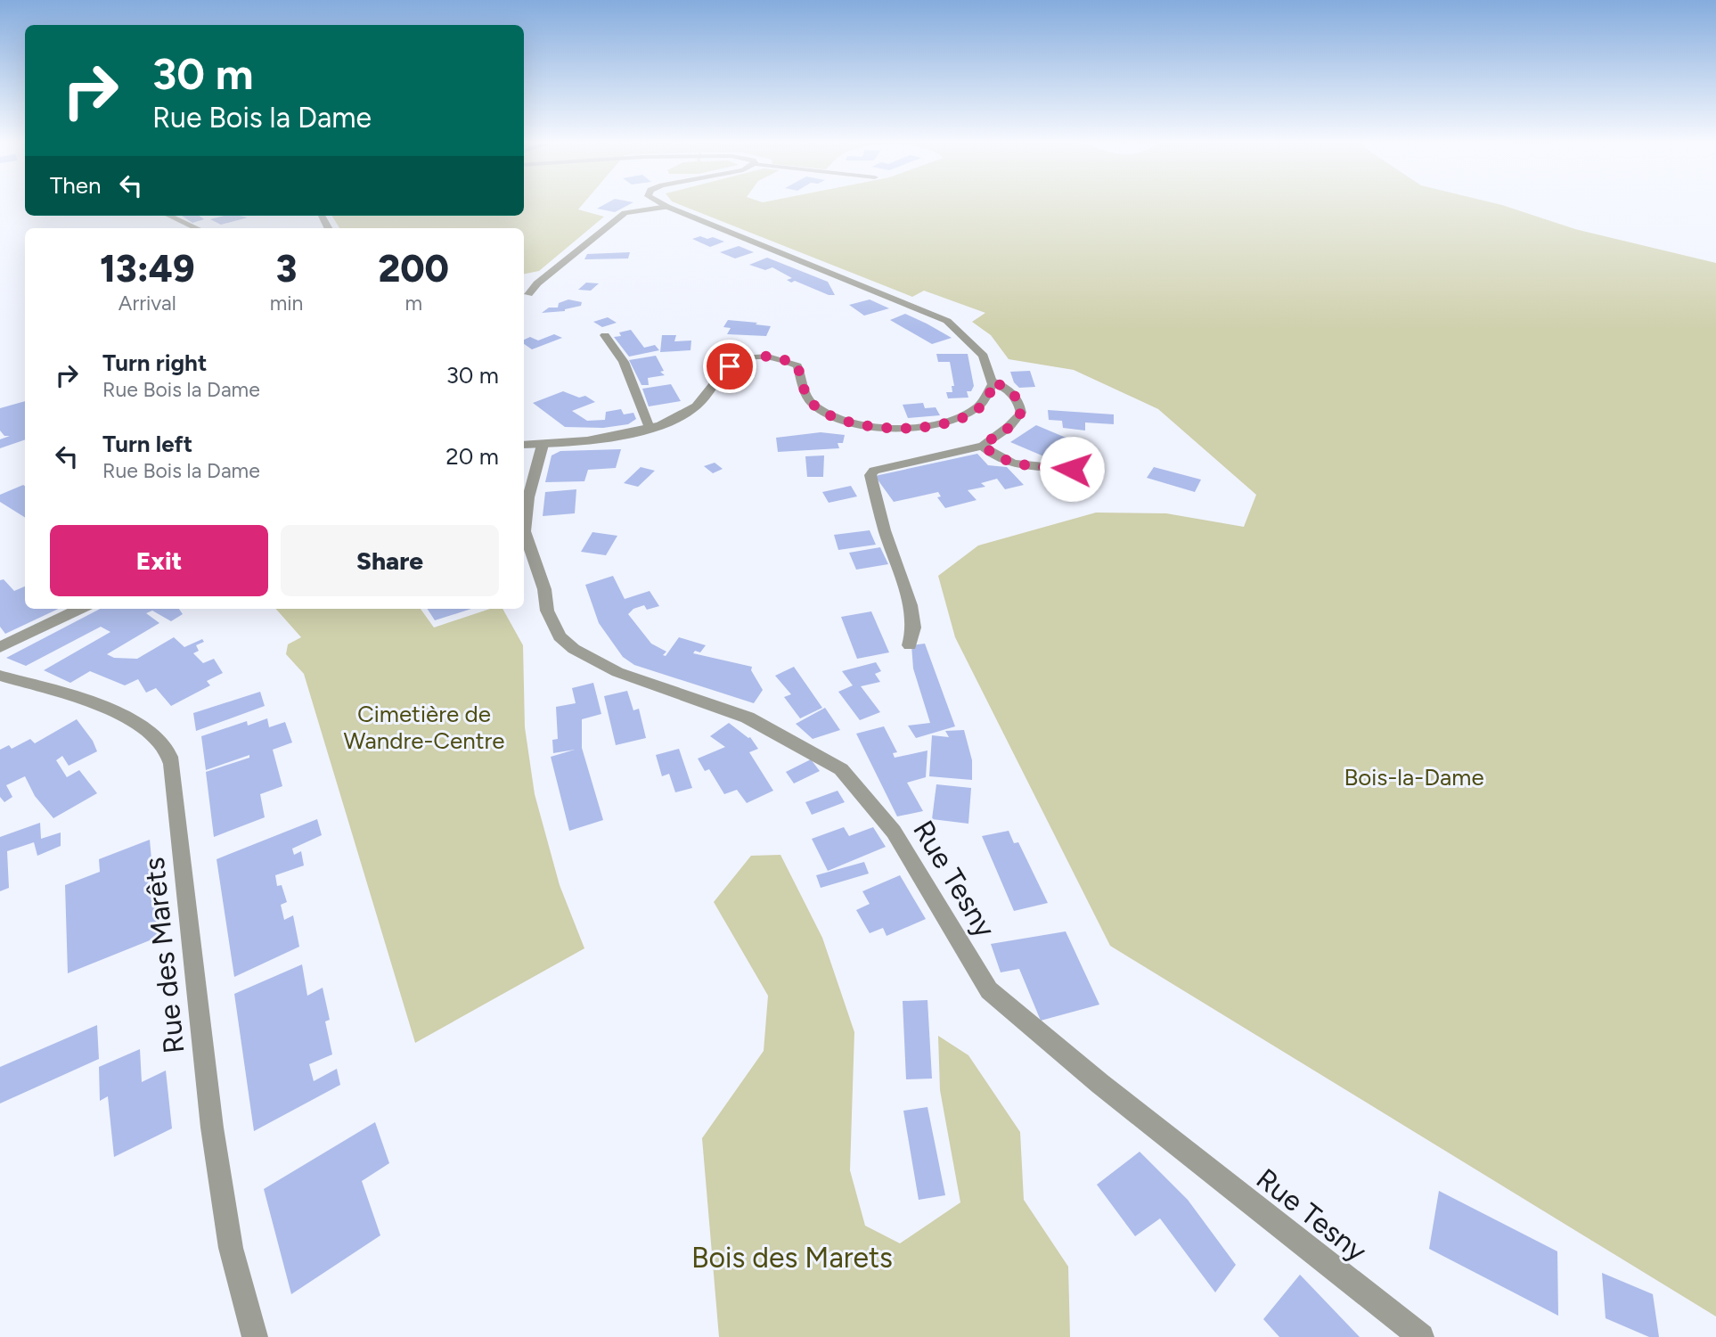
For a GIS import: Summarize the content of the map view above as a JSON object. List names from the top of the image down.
{
  "streets": {
    "street": ["Rue Tesny", "Rue des Marêts"]
  },
  "parks": ["Cimetière de Wandre-Centre", "Bois-la-Dame", "Bois des Marets"],
  "page": {
    "turn": ["30 m", "Rue Bois la Dame"],
    "then": "Then",
    "eta": [
      "13:49",
      "Arrival",
      "3",
      "min",
      "200",
      "m"
    ],
    "list": [
      {
        "name": "Turn right",
        "note": "Rue Bois la Dame",
        "value": "30 m"
      },
      {
        "name": "Turn left",
        "note": "Rue Bois la Dame",
        "value": "20 m"
      }
    ],
    "buttons": ["Exit", "Share"]
  }
}
